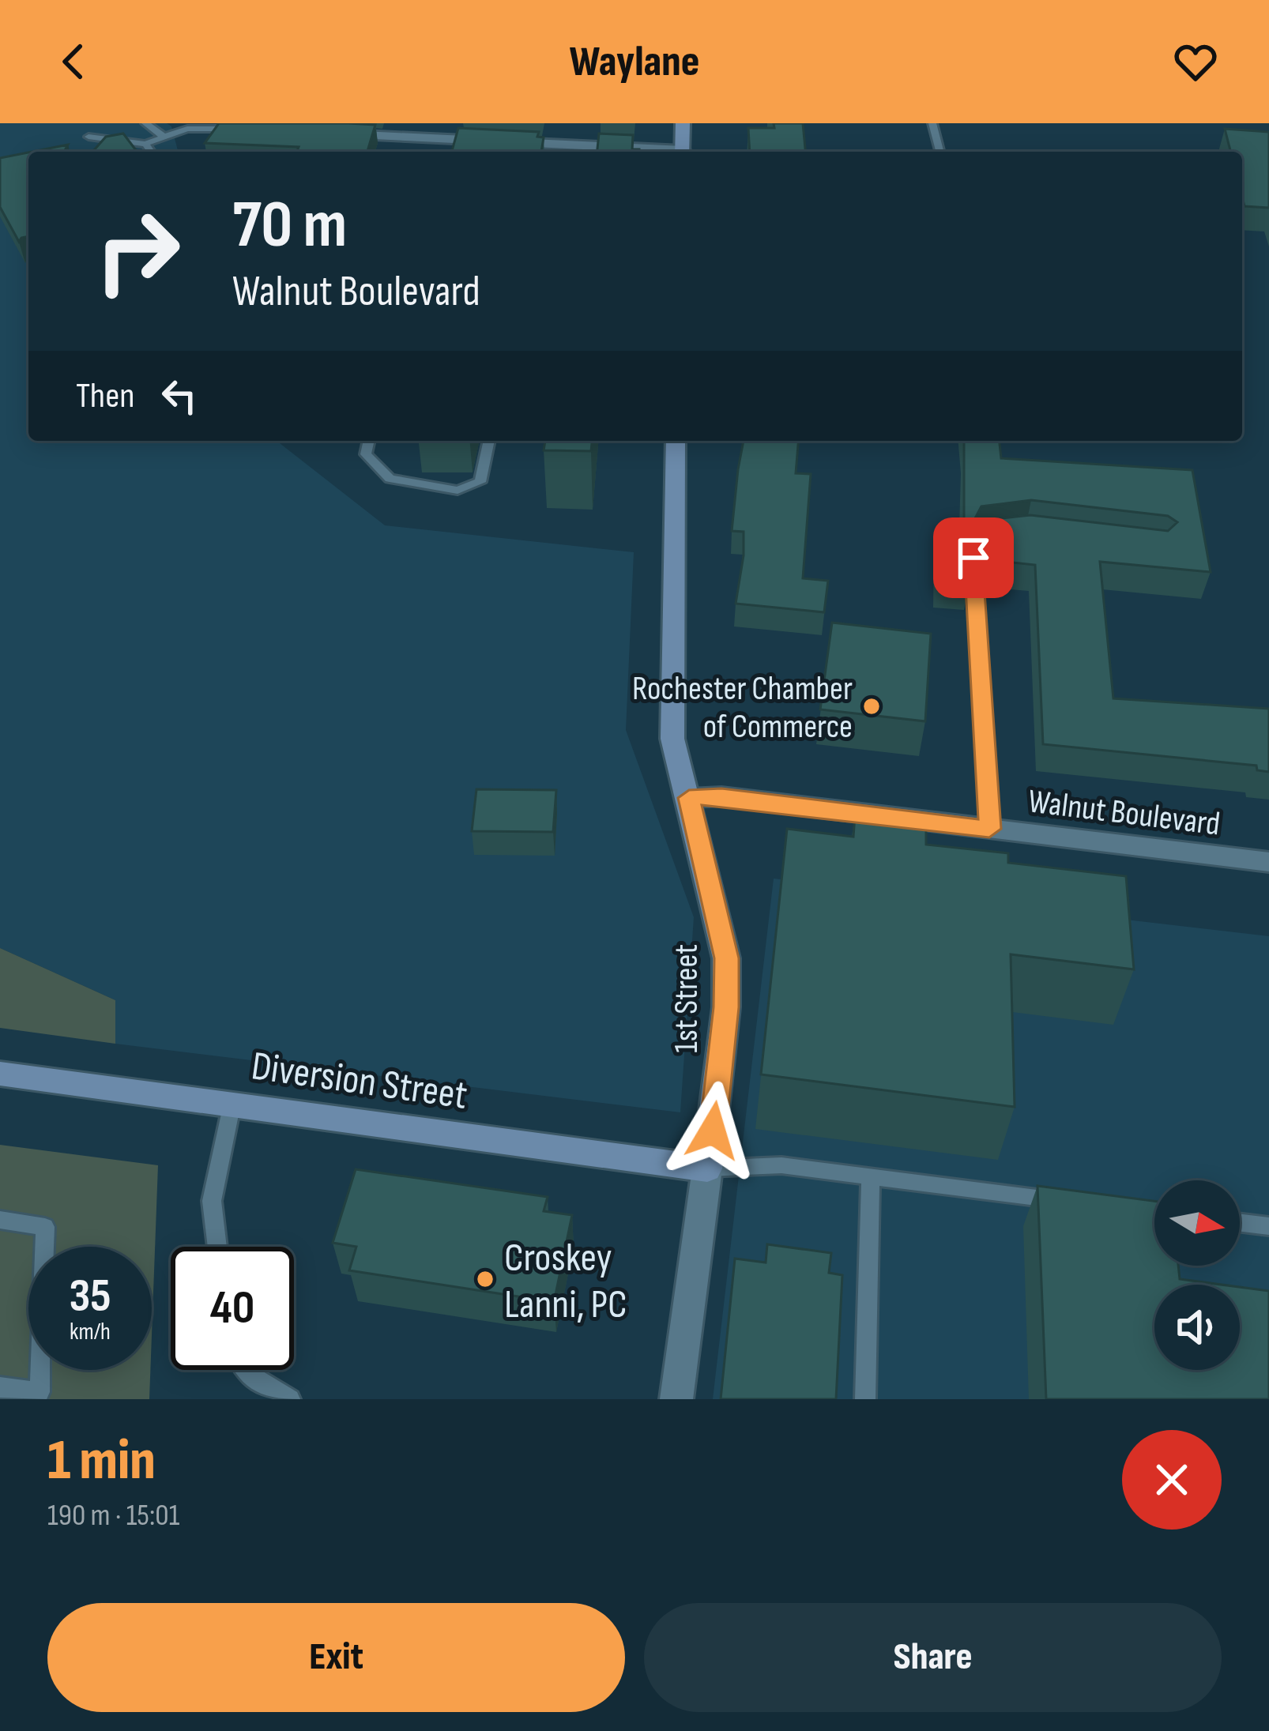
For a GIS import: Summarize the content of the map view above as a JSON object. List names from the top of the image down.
{
  "streets": {
    "street": ["Walnut Boulevard", "1st Street", "Diversion Street"]
  },
  "crossings": [
    ["Walnut Boulevard", "1st Street"],
    ["1st Street", "Diversion Street"]
  ],
  "places": ["Rochester Chamber of Commerce", "Croskey Lanni, PC"],
  "north": "right",
  "page": {
    "header": "Waylane",
    "turn": ["70 m", "Walnut Boulevard"],
    "then": "Then",
    "speed": "35 km/h",
    "limit": "40",
    "heading": ["1 min", "190 m · 15:01"],
    "buttons": ["Exit", "Share"]
  }
}
